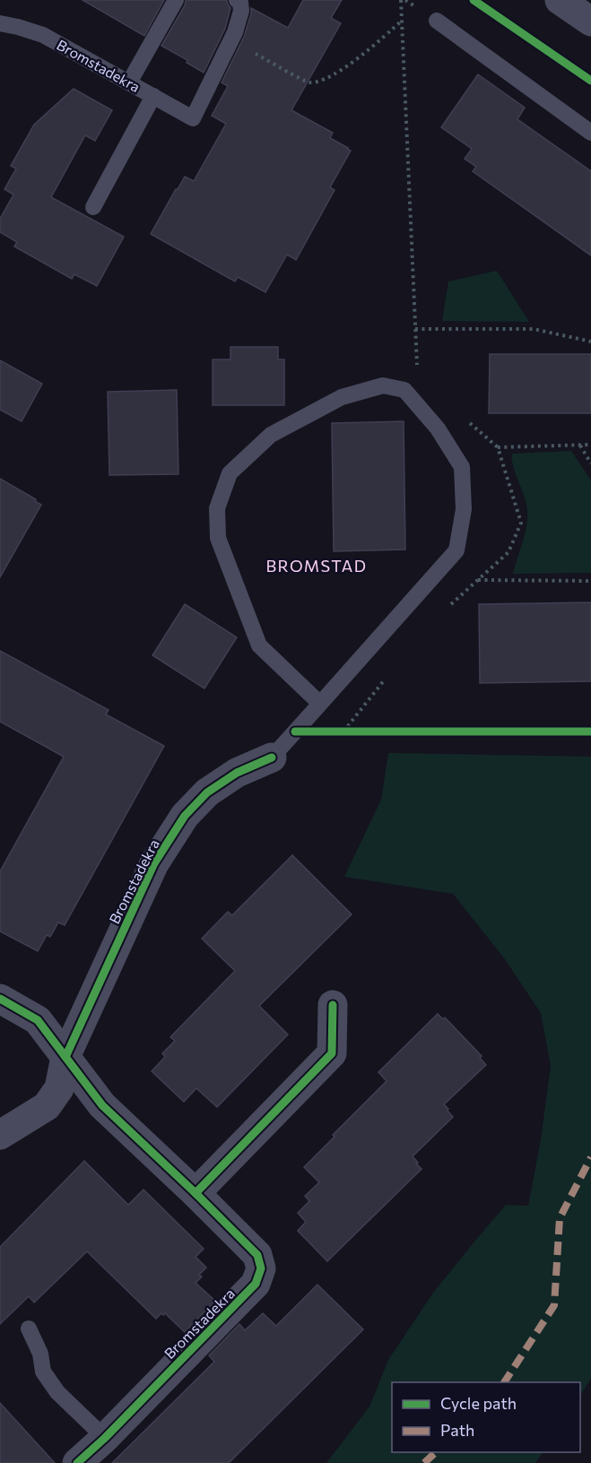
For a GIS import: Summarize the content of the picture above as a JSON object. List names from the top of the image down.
{
  "streets": {
    "street": ["Bromstadekra"]
  },
  "districts": ["BROMSTAD"],
  "legend": ["Cycle path", "Path"]
}
